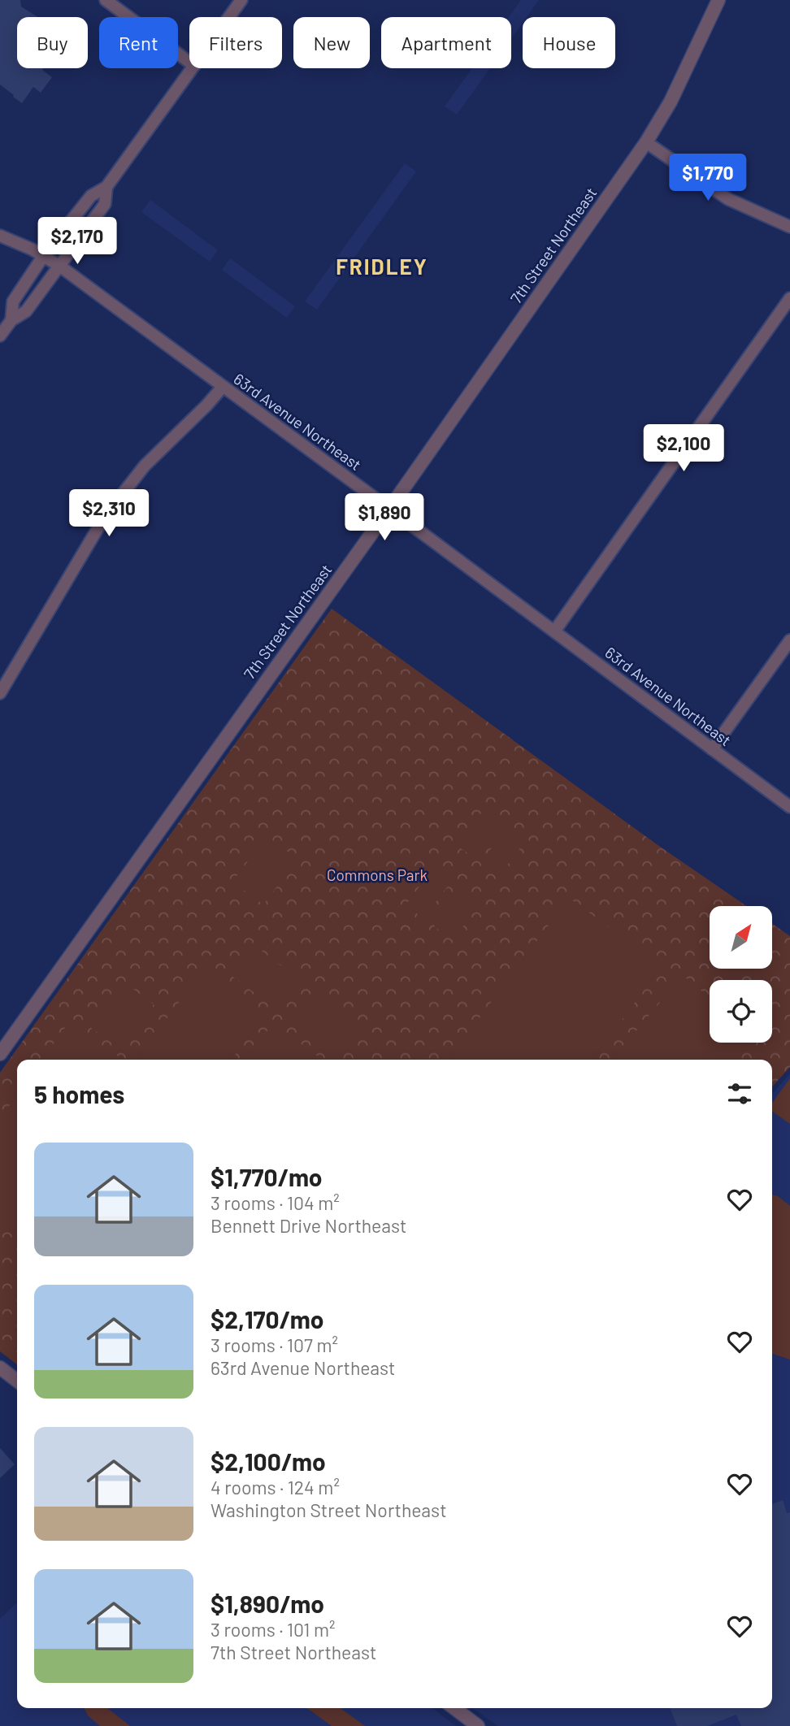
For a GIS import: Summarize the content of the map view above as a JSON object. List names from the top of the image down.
{
  "streets": {
    "street": ["7th Street Northeast", "63rd Avenue Northeast"]
  },
  "crossings": [
    ["7th Street Northeast", "63rd Avenue Northeast"]
  ],
  "districts": ["FRIDLEY"],
  "parks": ["Commons Park"],
  "north": "top right",
  "page": {
    "chip": [
      "Buy",
      "Rent",
      "Filters",
      "New",
      "Apartment",
      "House"
    ],
    "price": [
      "$1,770",
      "$2,170",
      "$2,100",
      "$2,310",
      "$1,890"
    ],
    "heading": "5 homes",
    "list": [
      {
        "name": "$1,770/mo",
        "note": "3 rooms · 104 m² · Bennett Drive Northeast"
      },
      {
        "name": "$2,170/mo",
        "note": "3 rooms · 107 m² · 63rd Avenue Northeast"
      },
      {
        "name": "$2,100/mo",
        "note": "4 rooms · 124 m² · Washington Street Northeast"
      },
      {
        "name": "$1,890/mo",
        "note": "3 rooms · 101 m² · 7th Street Northeast"
      }
    ]
  }
}
